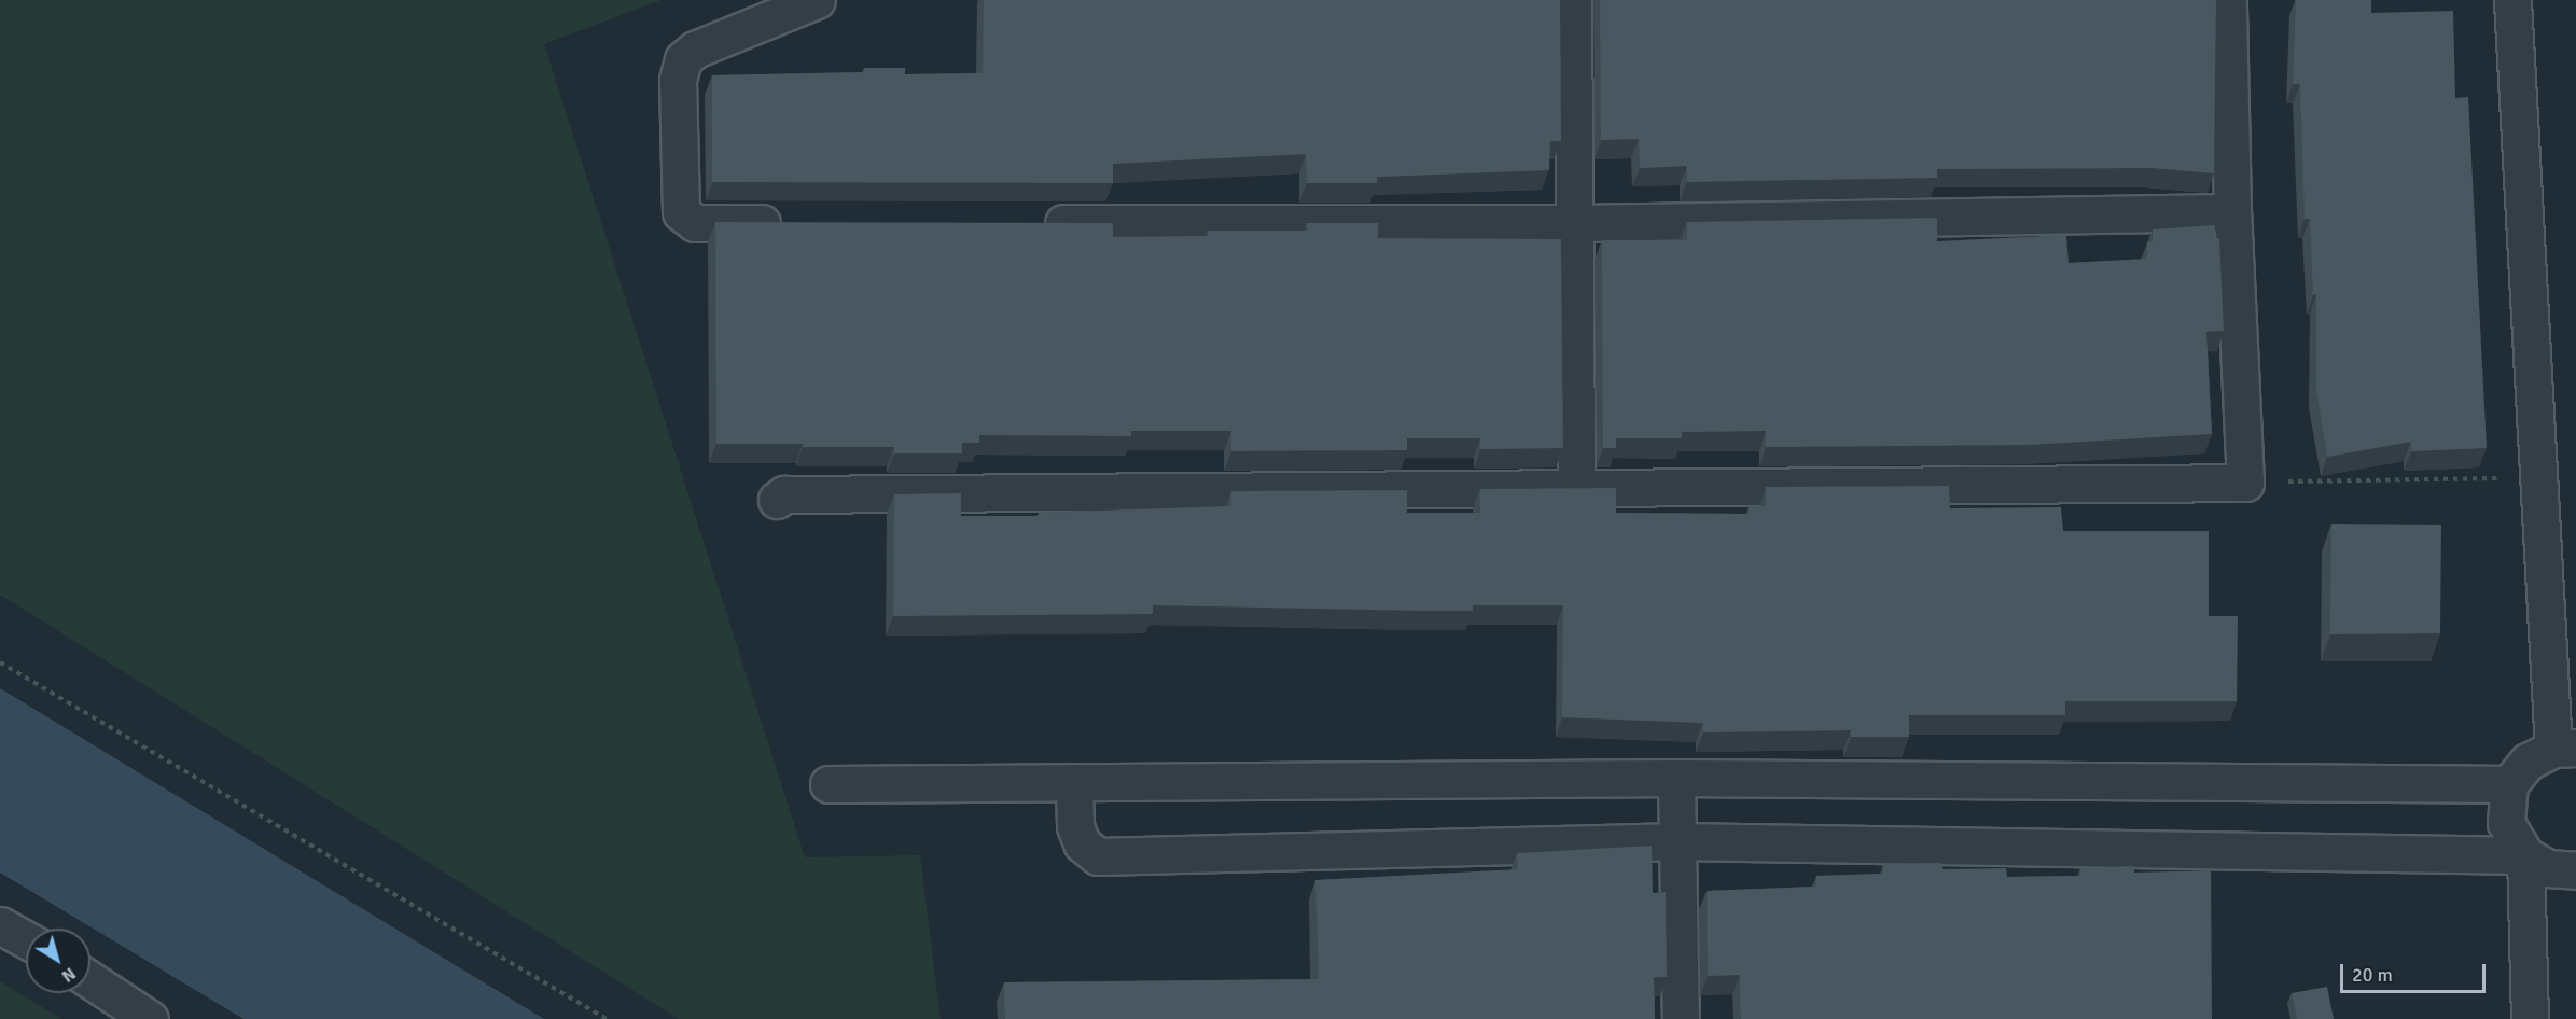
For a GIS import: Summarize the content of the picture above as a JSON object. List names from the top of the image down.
{
  "scale_bar": "20 m",
  "north": "bottom right"
}
